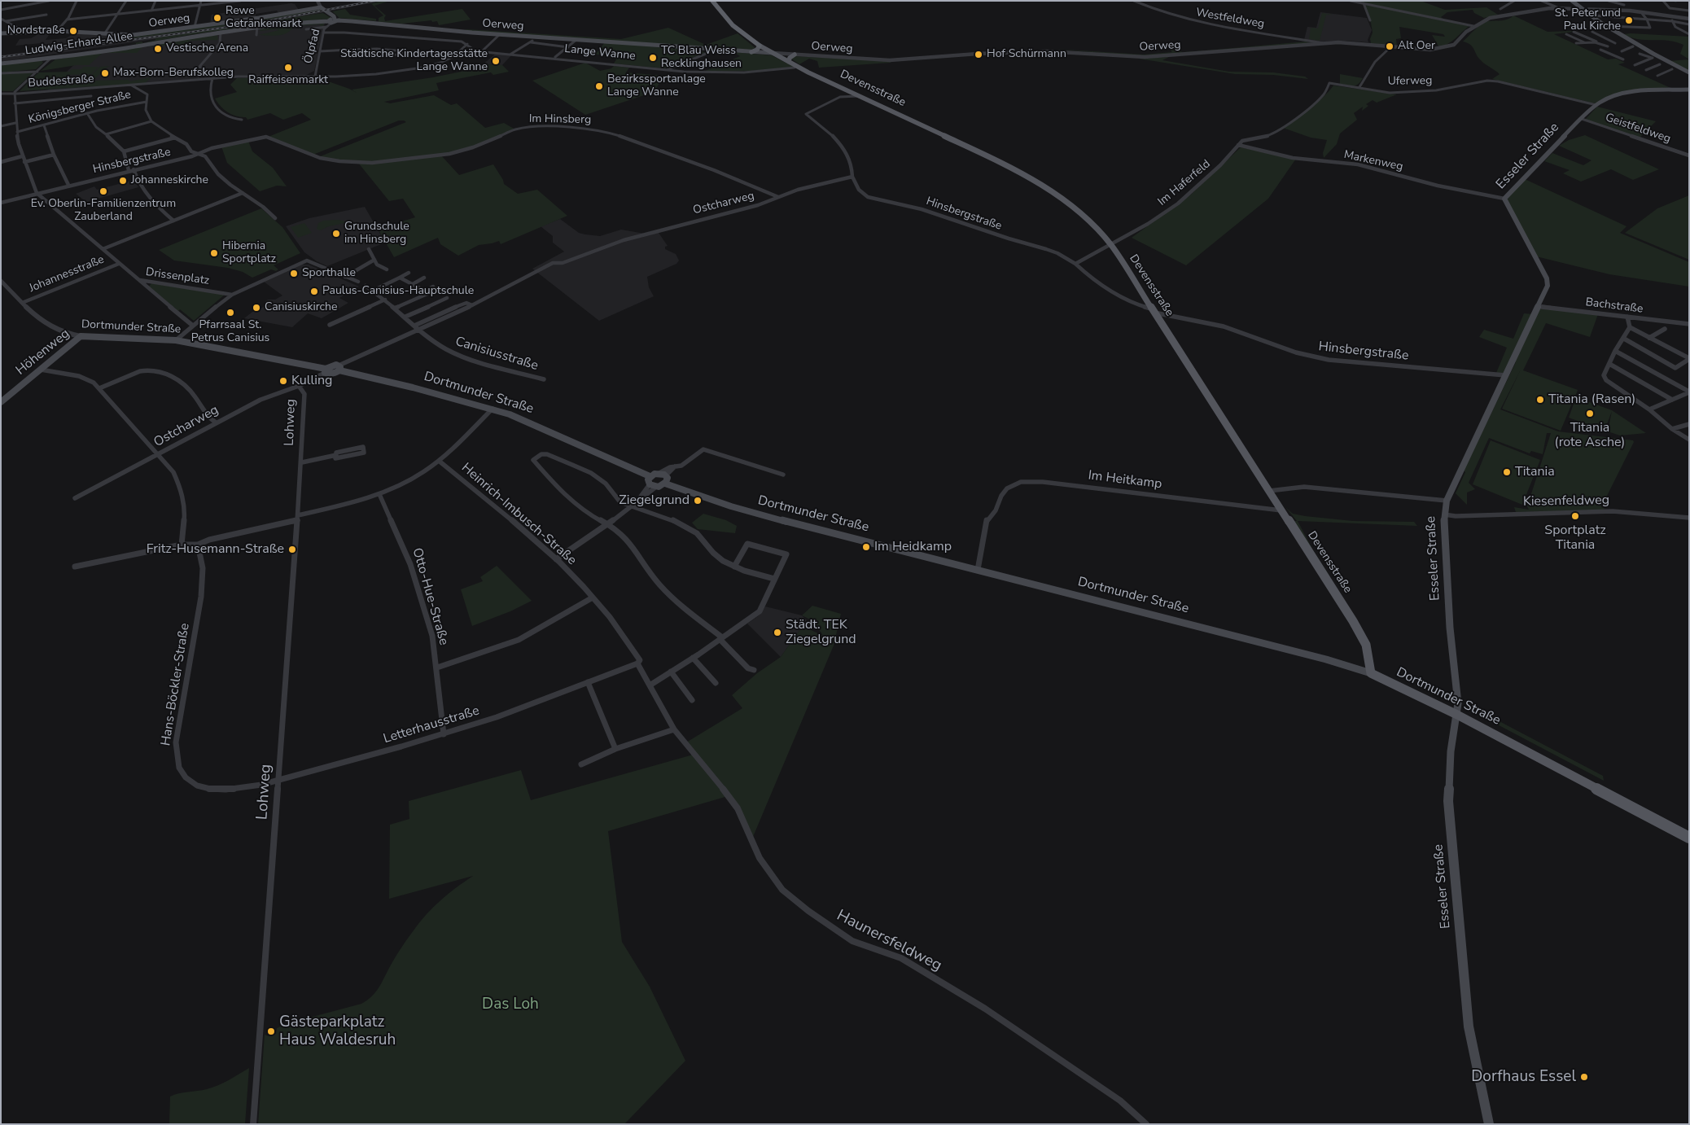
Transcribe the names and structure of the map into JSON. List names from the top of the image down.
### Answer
{
  "streets": {
    "main road": [
      "Oerweg",
      "Ludwig-Erhard-Allee",
      "Devensstraße",
      "Esseler Straße",
      "Dortmunder Straße",
      "Höhenweg"
    ],
    "street": [
      "Westfeldweg",
      "Ölpfad",
      "Lange Wanne",
      "Buddestraße",
      "Uferweg",
      "Königsberger Straße",
      "Im Hinsberg",
      "Geistfeldweg",
      "Hinsbergstraße",
      "Markenweg",
      "Im Haferfeld",
      "Ostcharweg",
      "Johannesstraße",
      "Drissenplatz",
      "Bachstraße",
      "Canisiusstraße",
      "Lohweg",
      "Im Heitkamp",
      "Kiesenfeldweg",
      "Heinrich-Imbusch-Straße",
      "Otto-Hue-Straße",
      "Hans-Böckler-Straße",
      "Letterhausstraße",
      "Haunersfeldweg"
    ]
  },
  "crossings": [
    ["Westfeldweg", "Oerweg"],
    ["Oerweg", "Ludwig-Erhard-Allee"],
    ["Oerweg", "Devensstraße"],
    ["Ludwig-Erhard-Allee", "Ölpfad"],
    ["Ölpfad", "Buddestraße"],
    ["Lange Wanne", "Buddestraße"],
    ["Uferweg", "Esseler Straße"],
    ["Uferweg", "Im Haferfeld"],
    ["Devensstraße", "Hinsbergstraße"],
    ["Devensstraße", "Im Haferfeld"],
    ["Devensstraße", "Dortmunder Straße"],
    ["Devensstraße", "Im Heitkamp"],
    ["Im Hinsberg", "Hinsbergstraße"],
    ["Im Hinsberg", "Ostcharweg"],
    ["Geistfeldweg", "Esseler Straße"],
    ["Esseler Straße", "Hinsbergstraße"],
    ["Esseler Straße", "Markenweg"],
    ["Esseler Straße", "Bachstraße"],
    ["Esseler Straße", "Dortmunder Straße"],
    ["Esseler Straße", "Kiesenfeldweg"],
    ["Hinsbergstraße", "Ostcharweg"],
    ["Markenweg", "Im Haferfeld"],
    ["Ostcharweg", "Dortmunder Straße"],
    ["Ostcharweg", "Canisiusstraße"],
    ["Ostcharweg", "Lohweg"],
    ["Johannesstraße", "Dortmunder Straße"],
    ["Drissenplatz", "Dortmunder Straße"],
    ["Dortmunder Straße", "Höhenweg"],
    ["Dortmunder Straße", "Im Heitkamp"],
    ["Lohweg", "Hans-Böckler-Straße"],
    ["Lohweg", "Letterhausstraße"],
    ["Heinrich-Imbusch-Straße", "Letterhausstraße"],
    ["Heinrich-Imbusch-Straße", "Haunersfeldweg"],
    ["Otto-Hue-Straße", "Letterhausstraße"],
    ["Hans-Böckler-Straße", "Letterhausstraße"],
    ["Letterhausstraße", "Haunersfeldweg"]
  ],
  "parks": ["Das Loh"],
  "places": [
    "Rewe Getränkemarkt",
    "St. Peter und Paul Kirche",
    "Nordstraße",
    "Alt Oer",
    "Vestische Arena",
    "Hof Schürmann",
    "TC Blau Weiss Recklinghausen",
    "Städtische Kindertagesstätte Lange Wanne",
    "Raiffeisenmarkt",
    "Max-Born-Berufskolleg",
    "Bezirkssportanlage Lange Wanne",
    "Johanneskirche",
    "Ev. Oberlin-Familienzentrum Zauberland",
    "Grundschule im Hinsberg",
    "Hibernia Sportplatz",
    "Sporthalle",
    "Paulus-Canisius-Hauptschule",
    "Canisiuskirche",
    "Pfarrsaal St. Petrus Canisius",
    "Kulling",
    "Titania (Rasen)",
    "Titania (rote Asche)",
    "Titania",
    "Ziegelgrund",
    "Sportplatz Titania",
    "Im Heidkamp",
    "Fritz-Husemann-Straße",
    "Städt. TEK Ziegelgrund",
    "Gästeparkplatz Haus Waldesruh",
    "Dorfhaus Essel"
  ]
}
